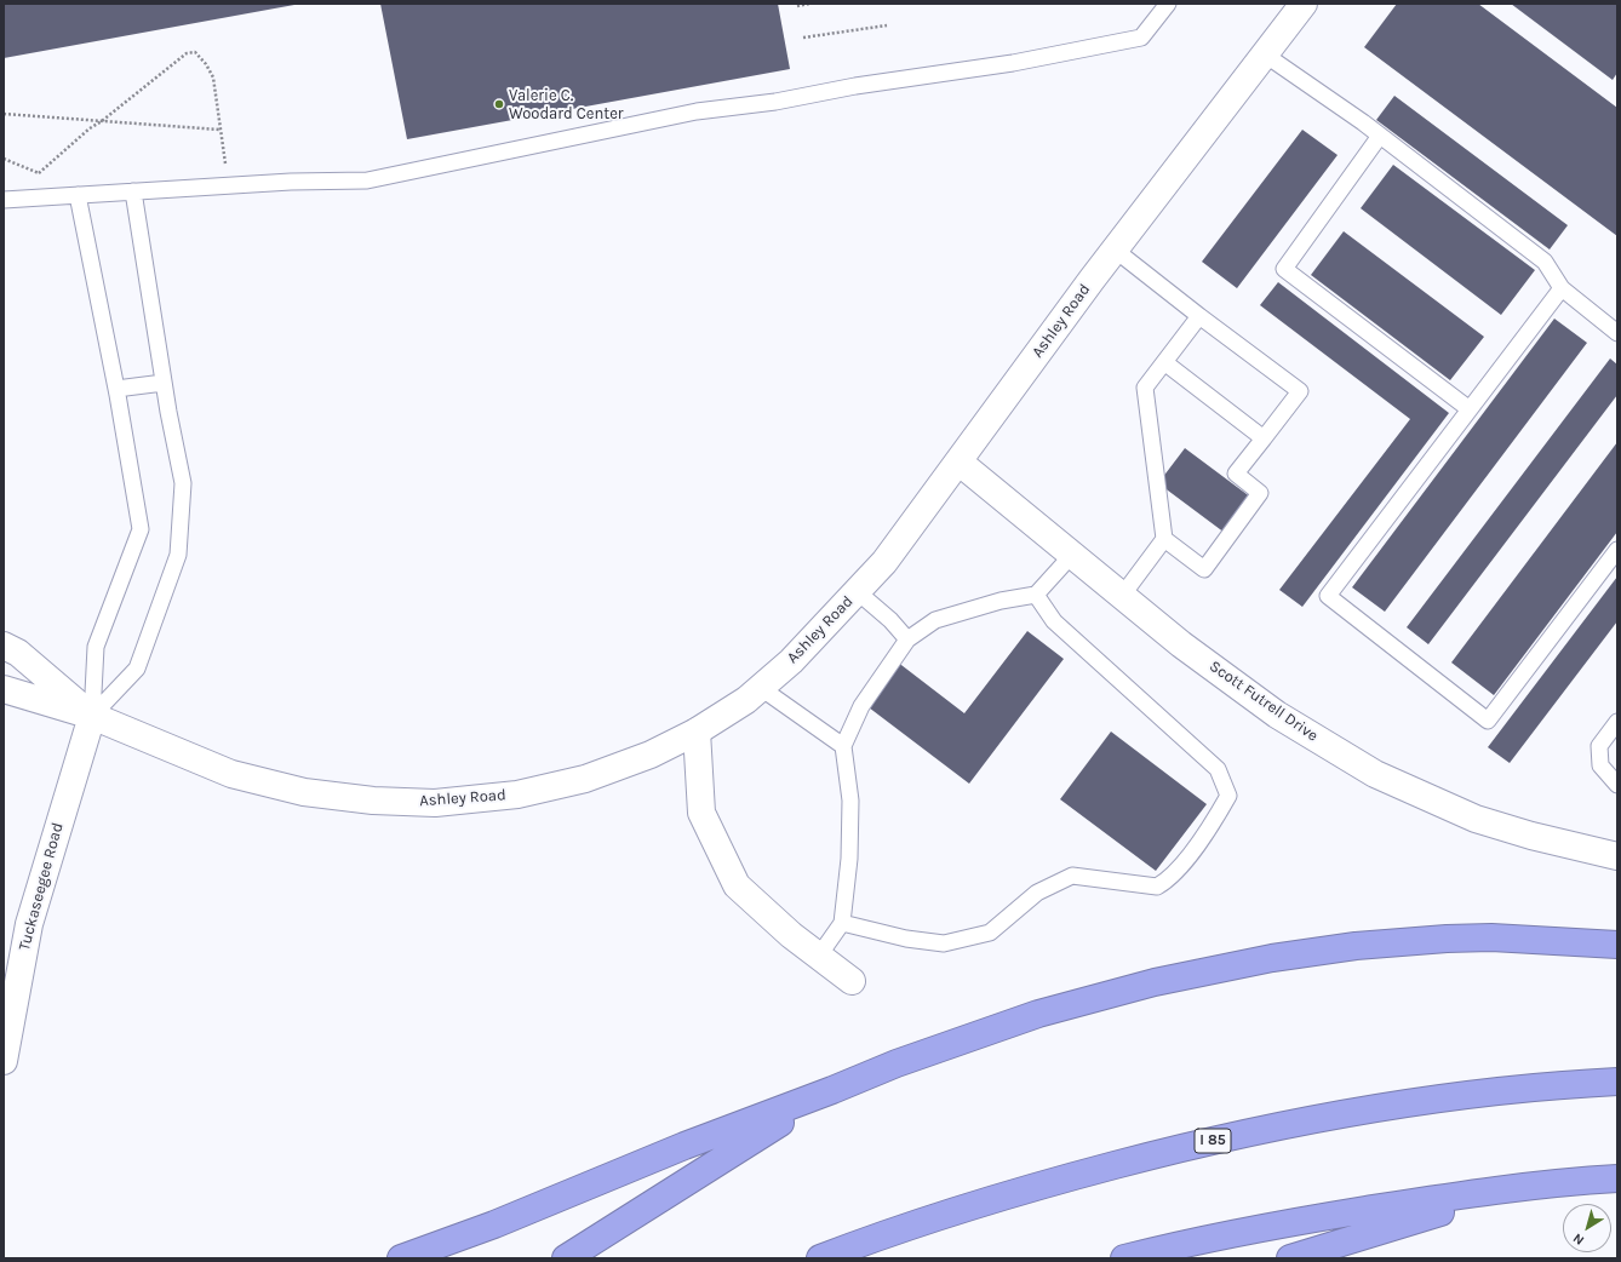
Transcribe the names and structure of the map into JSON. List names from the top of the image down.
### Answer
{
  "streets": {
    "highway": ["I 85"],
    "street": ["Ashley Road", "Scott Futrell Drive", "Tuckaseegee Road"]
  },
  "crossings": [
    ["Ashley Road", "Scott Futrell Drive"],
    ["Ashley Road", "Tuckaseegee Road"]
  ],
  "places": ["Valerie C. Woodard Center"],
  "north": "bottom left"
}
